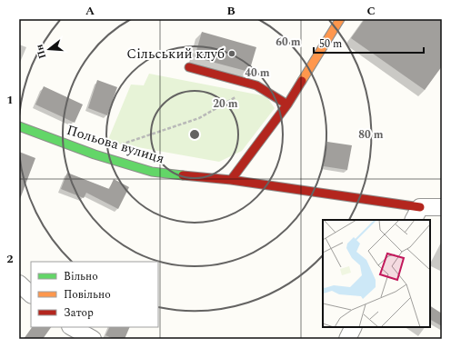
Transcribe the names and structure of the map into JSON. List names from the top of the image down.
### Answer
{
  "streets": {
    "street": ["Польова вулиця"]
  },
  "places": ["Сільський клуб"],
  "legend": ["Вільно", "Повільно", "Затор"],
  "scale_bar": "50 m",
  "north": "left",
  "grid": {
    "columns": ["A", "B", "C"],
    "rows": ["1", "2"]
  },
  "rings": [
    "60 m",
    "40 m",
    "20 m",
    "80 m"
  ]
}
